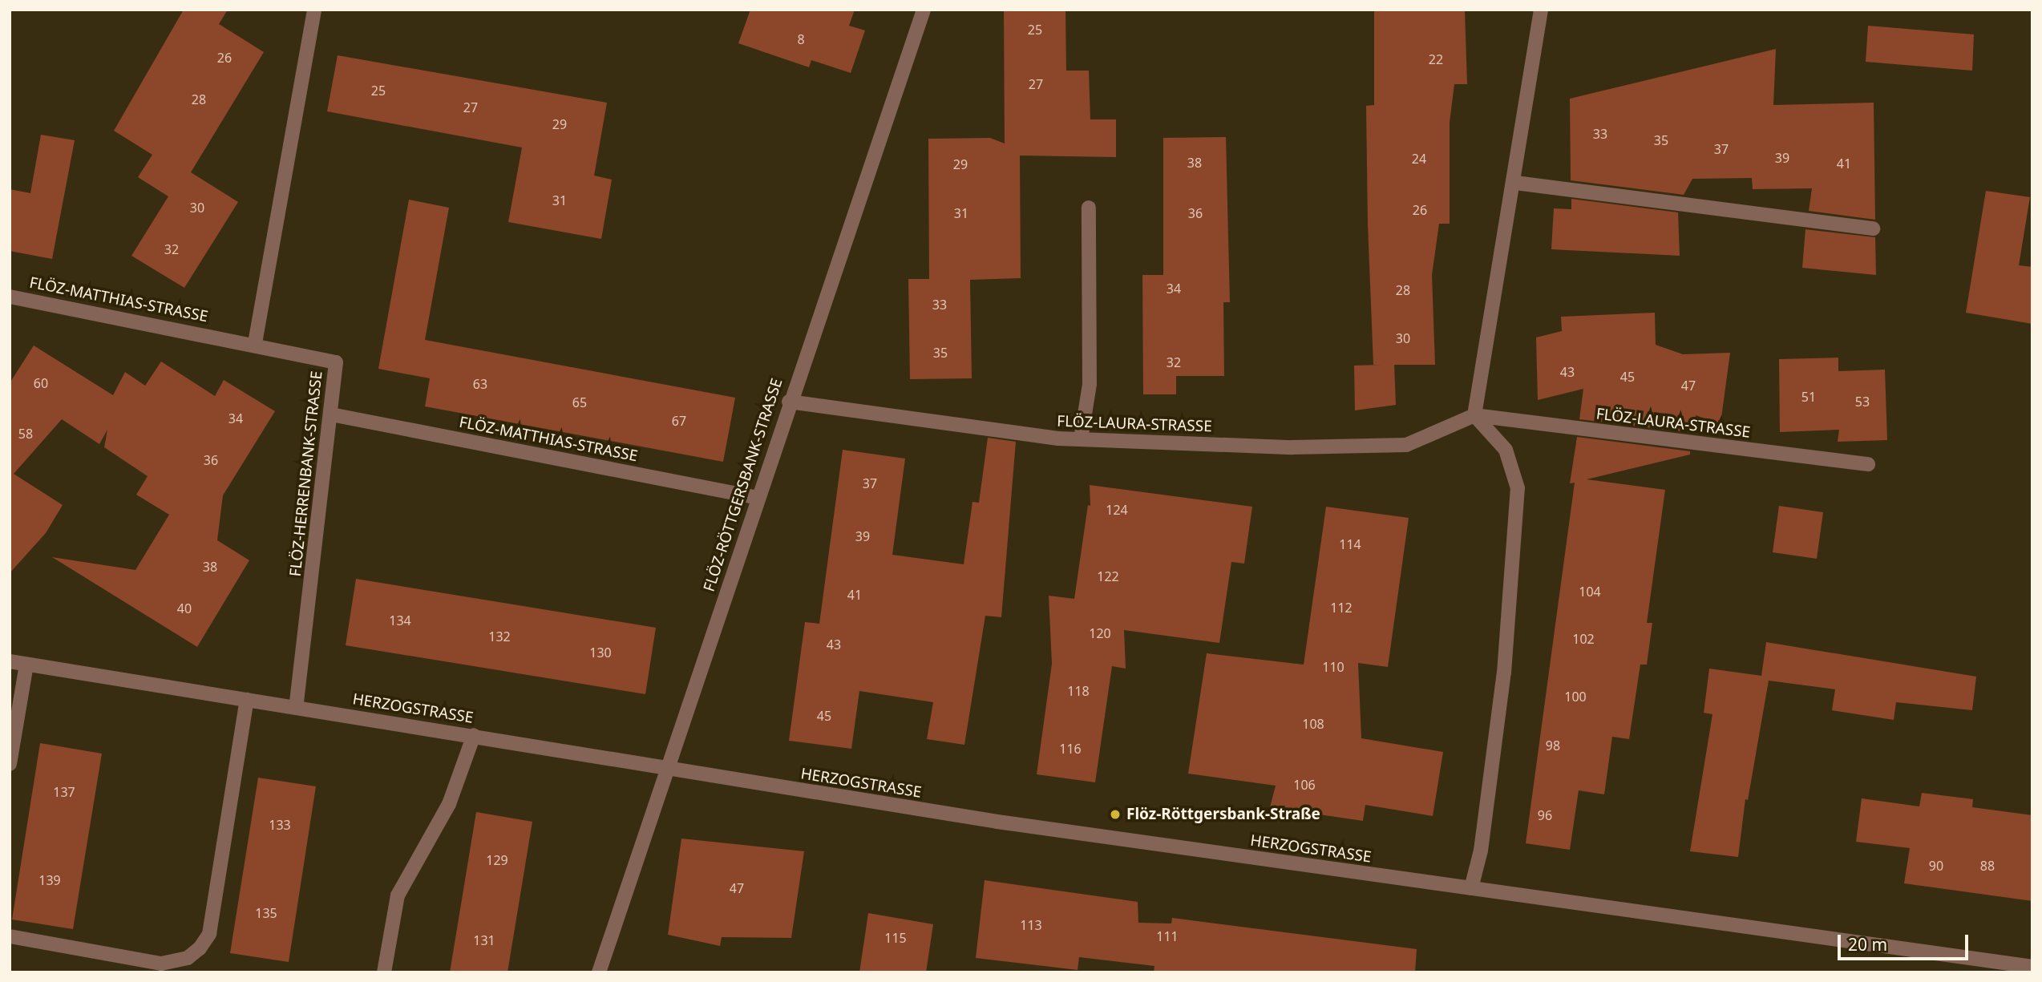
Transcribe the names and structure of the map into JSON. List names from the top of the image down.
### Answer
{
  "streets": {
    "street": [
      "FLÖZ-MATTHIAS-STRASSE",
      "FLÖZ-LAURA-STRASSE",
      "FLÖZ-HERRENBANK-STRASSE",
      "FLÖZ-RÖTTGERSBANK-STRASSE",
      "HERZOGSTRASSE"
    ]
  },
  "crossings": [
    ["FLÖZ-MATTHIAS-STRASSE", "FLÖZ-HERRENBANK-STRASSE"],
    ["FLÖZ-MATTHIAS-STRASSE", "FLÖZ-RÖTTGERSBANK-STRASSE"],
    ["FLÖZ-LAURA-STRASSE", "FLÖZ-RÖTTGERSBANK-STRASSE"],
    ["FLÖZ-HERRENBANK-STRASSE", "HERZOGSTRASSE"],
    ["FLÖZ-RÖTTGERSBANK-STRASSE", "HERZOGSTRASSE"]
  ],
  "places": ["Flöz-Röttgersbank-Straße"],
  "house_numbers": [
    "25",
    "8",
    "26",
    "22",
    "27",
    "25",
    "28",
    "27",
    "29",
    "33",
    "35",
    "37",
    "39",
    "24",
    "38",
    "41",
    "29",
    "31",
    "30",
    "26",
    "31",
    "36",
    "32",
    "34",
    "28",
    "33",
    "30",
    "35",
    "32",
    "43",
    "45",
    "60",
    "63",
    "47",
    "51",
    "53",
    "65",
    "34",
    "67",
    "58",
    "36",
    "37",
    "124",
    "39",
    "114",
    "38",
    "122",
    "104",
    "41",
    "112",
    "40",
    "134",
    "120",
    "132",
    "102",
    "43",
    "130",
    "110",
    "118",
    "100",
    "45",
    "108",
    "98",
    "116",
    "106",
    "137",
    "96",
    "133",
    "129",
    "90",
    "88",
    "139",
    "47",
    "135",
    "113",
    "111",
    "115",
    "131"
  ],
  "scale_bar": "20 m"
}
